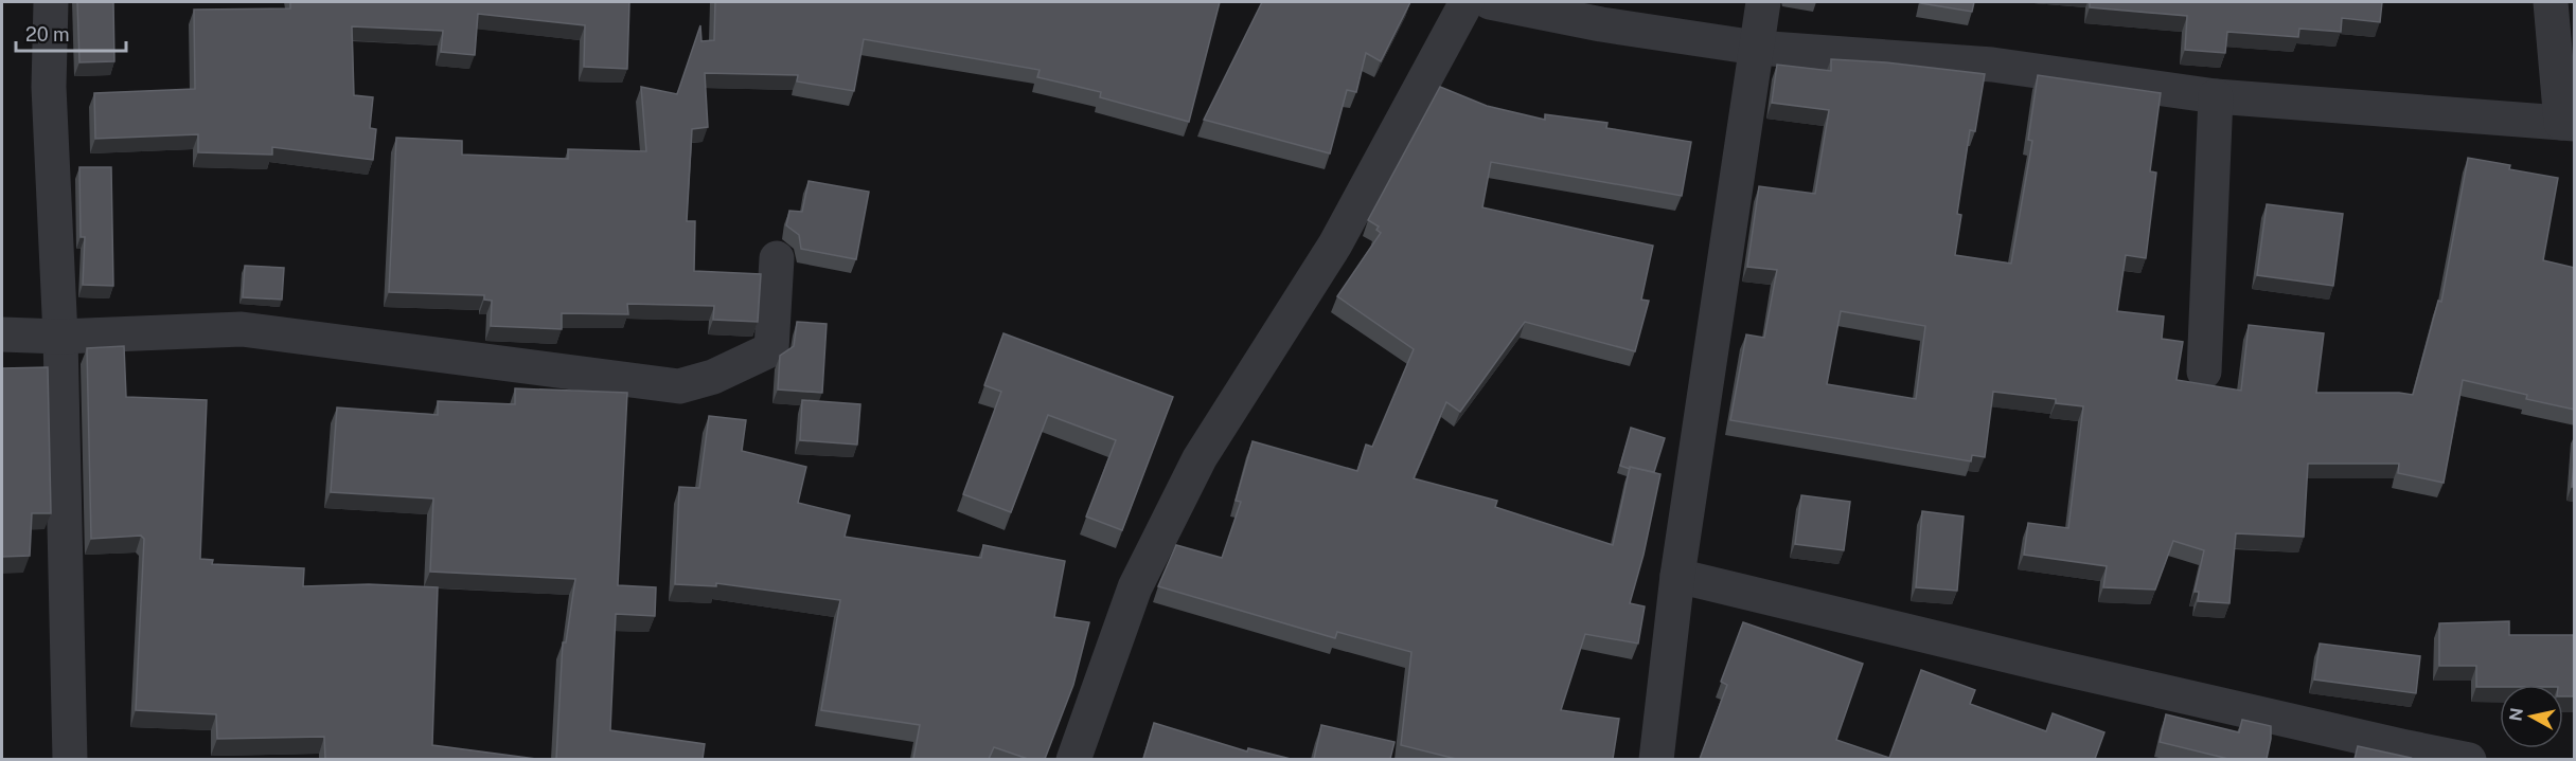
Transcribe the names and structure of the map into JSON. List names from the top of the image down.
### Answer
{
  "scale_bar": "20 m",
  "north": "left"
}
